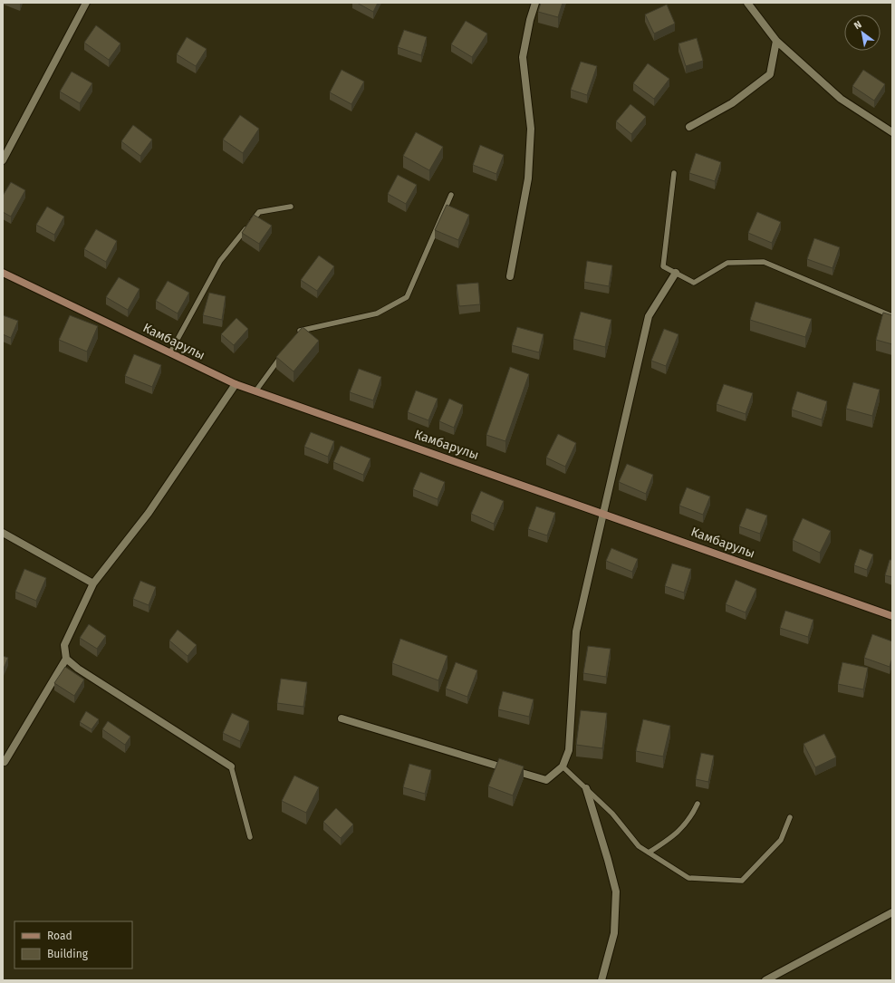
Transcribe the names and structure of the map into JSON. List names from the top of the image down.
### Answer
{
  "streets": {
    "street": ["Камбарулы"]
  },
  "legend": ["Road", "Building"],
  "north": "top left"
}
